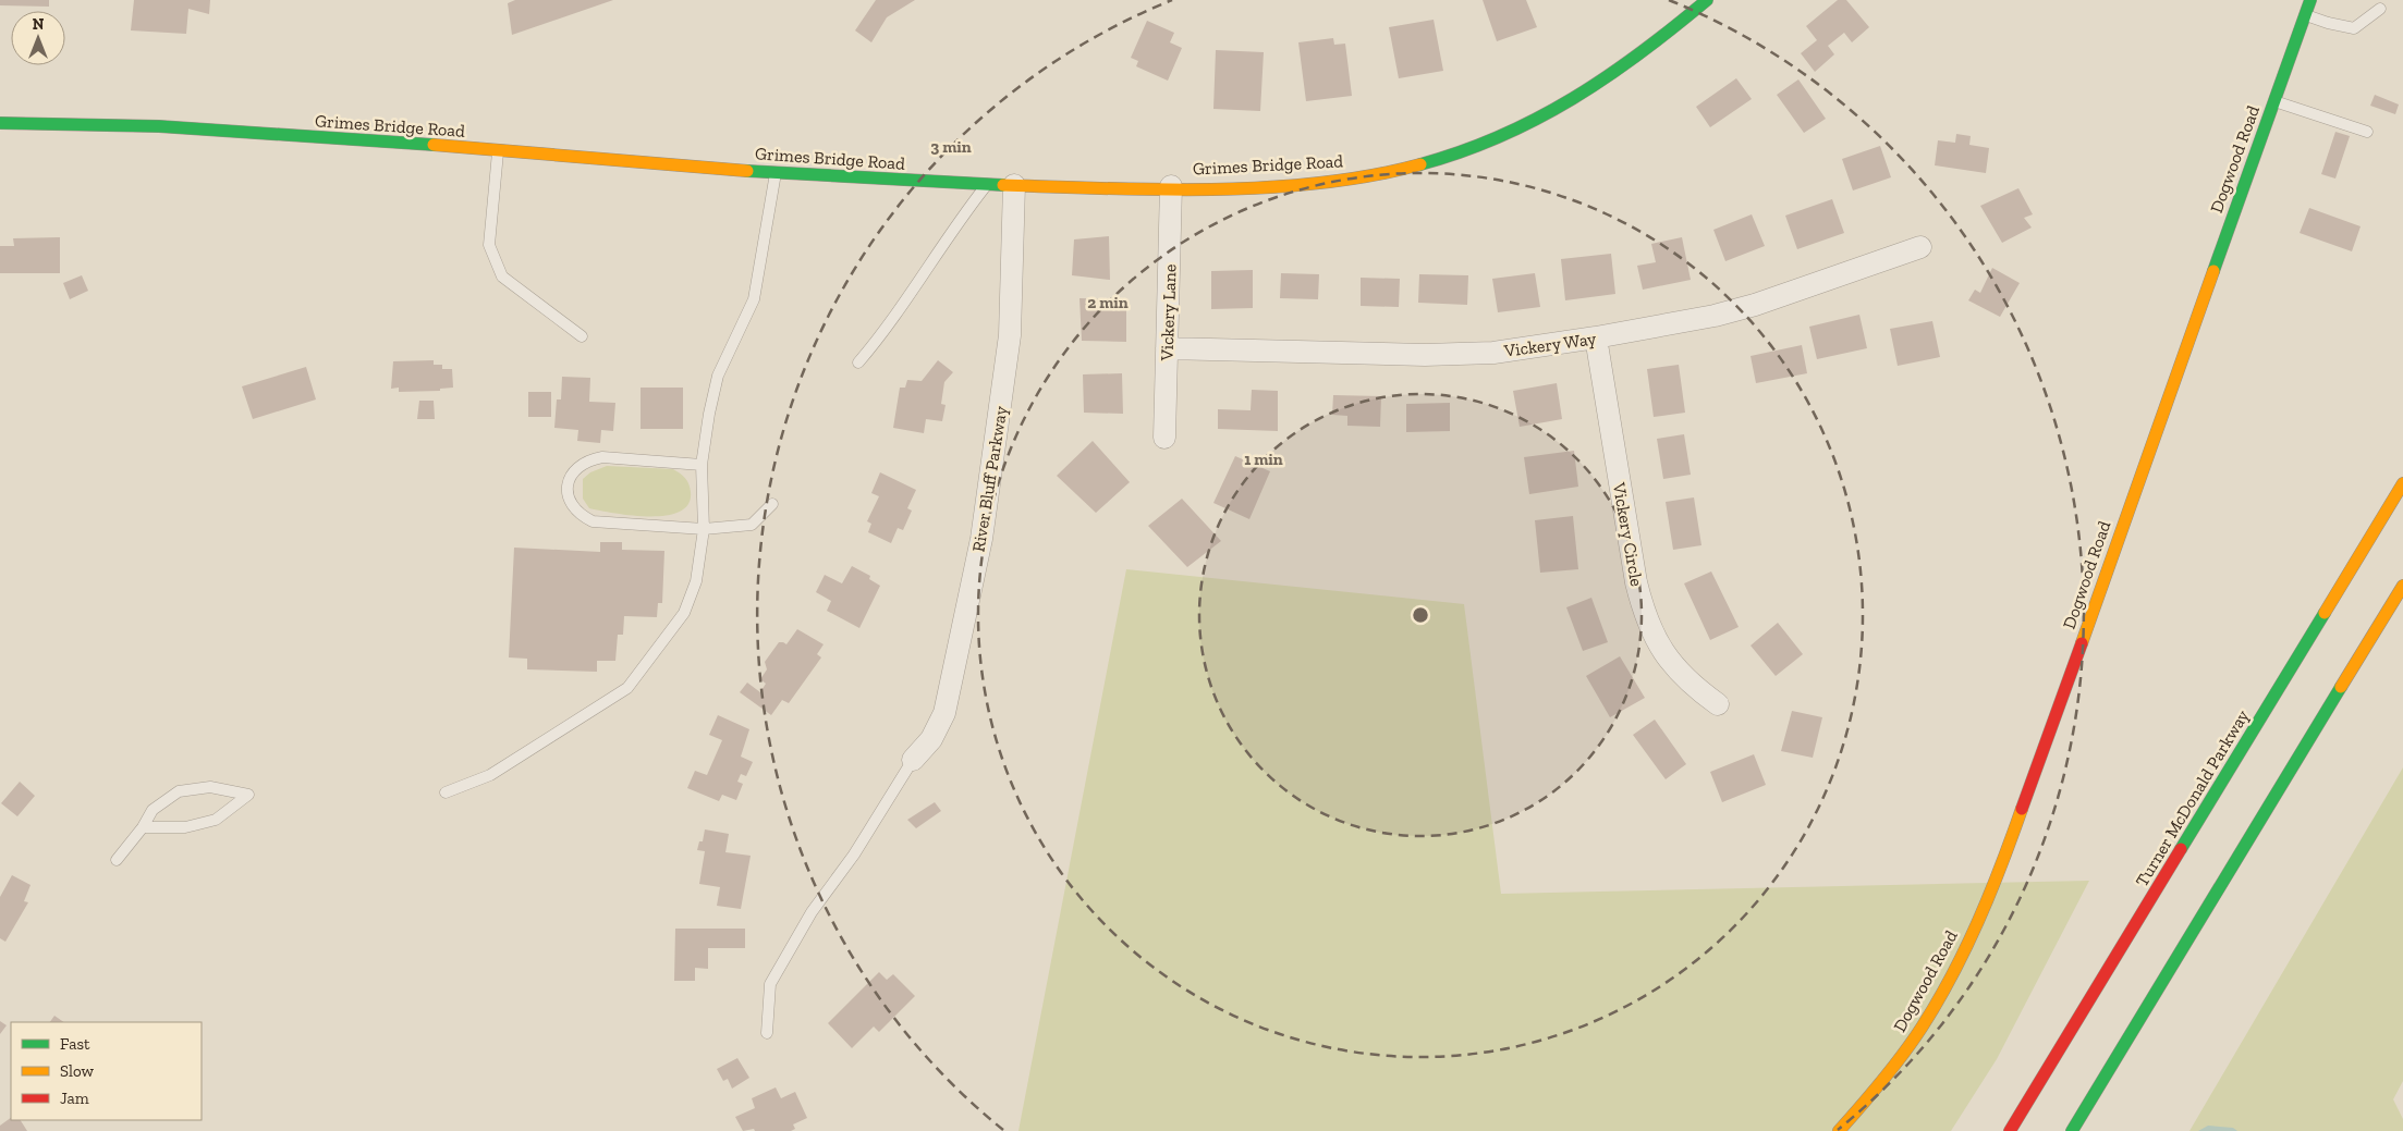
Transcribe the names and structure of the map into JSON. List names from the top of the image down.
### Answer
{
  "streets": {
    "main road": ["Grimes Bridge Road", "Dogwood Road", "Turner McDonald Parkway"],
    "street": [
      "Vickery Lane",
      "Vickery Way",
      "River Bluff Parkway",
      "Vickery Circle"
    ]
  },
  "crossings": [
    ["Grimes Bridge Road", "Vickery Lane"],
    ["Grimes Bridge Road", "River Bluff Parkway"],
    ["Vickery Lane", "Vickery Way"],
    ["Vickery Way", "Vickery Circle"]
  ],
  "legend": ["Fast", "Slow", "Jam"],
  "north": "top",
  "rings": ["3 min", "2 min", "1 min"]
}
